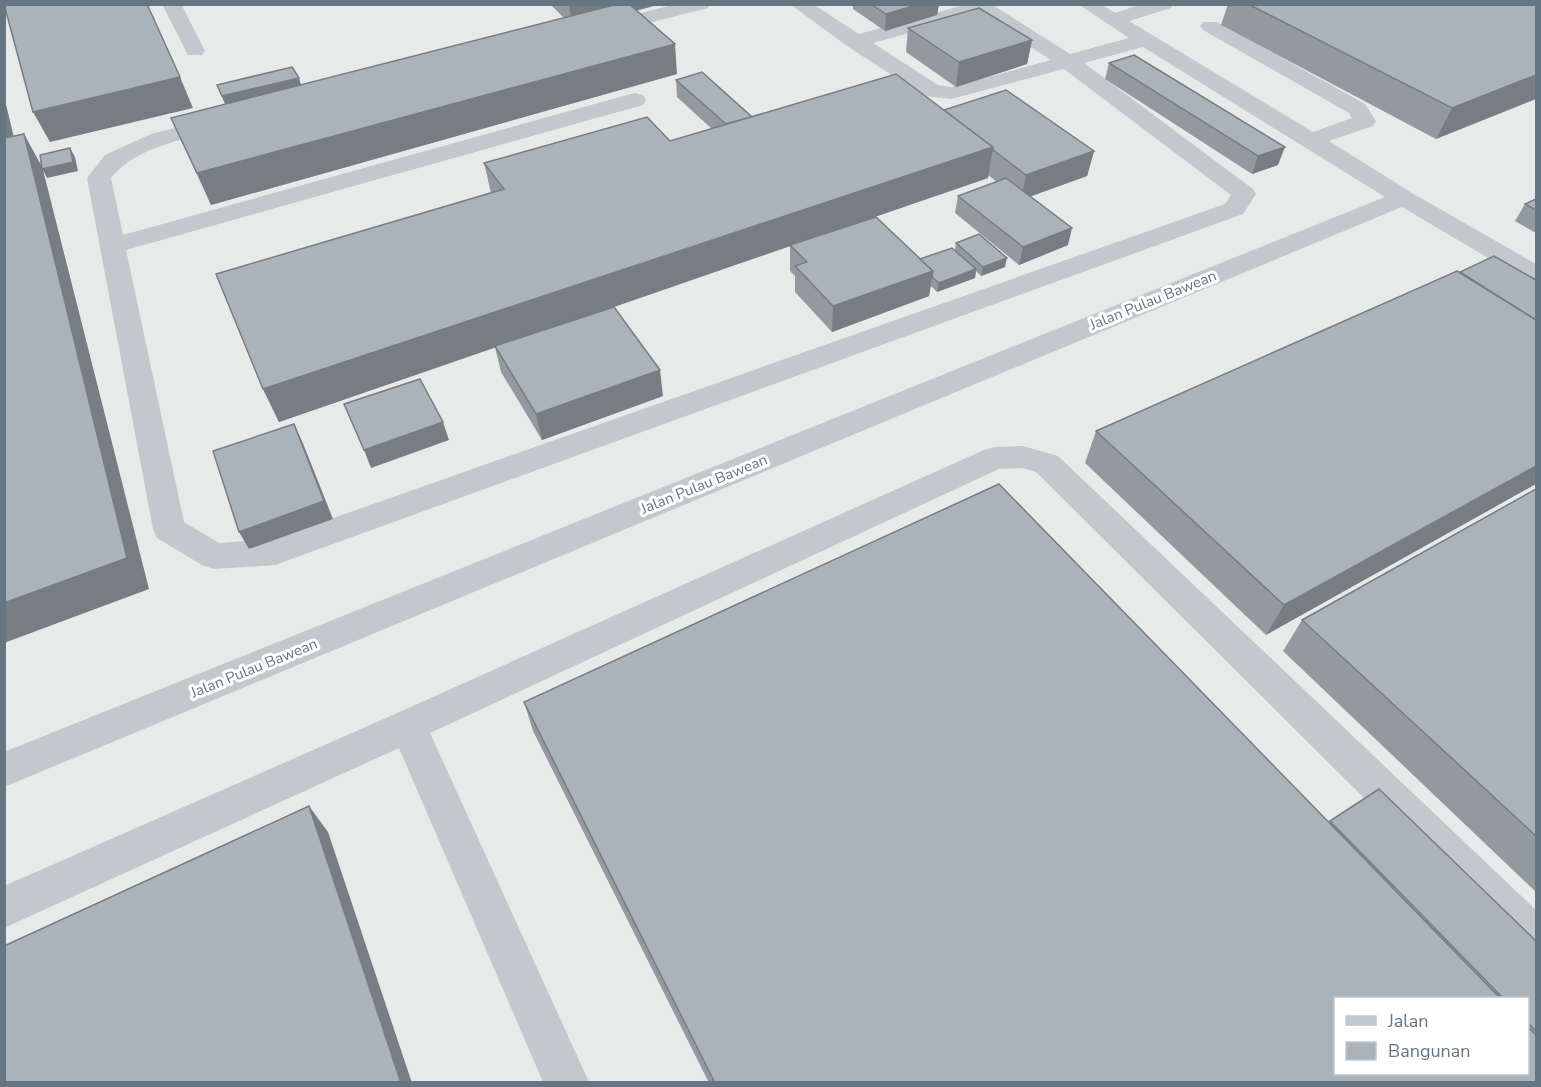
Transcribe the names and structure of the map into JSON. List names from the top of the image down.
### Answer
{
  "streets": {
    "street": ["Jalan Pulau Bawean"]
  },
  "legend": ["Jalan", "Bangunan"]
}
